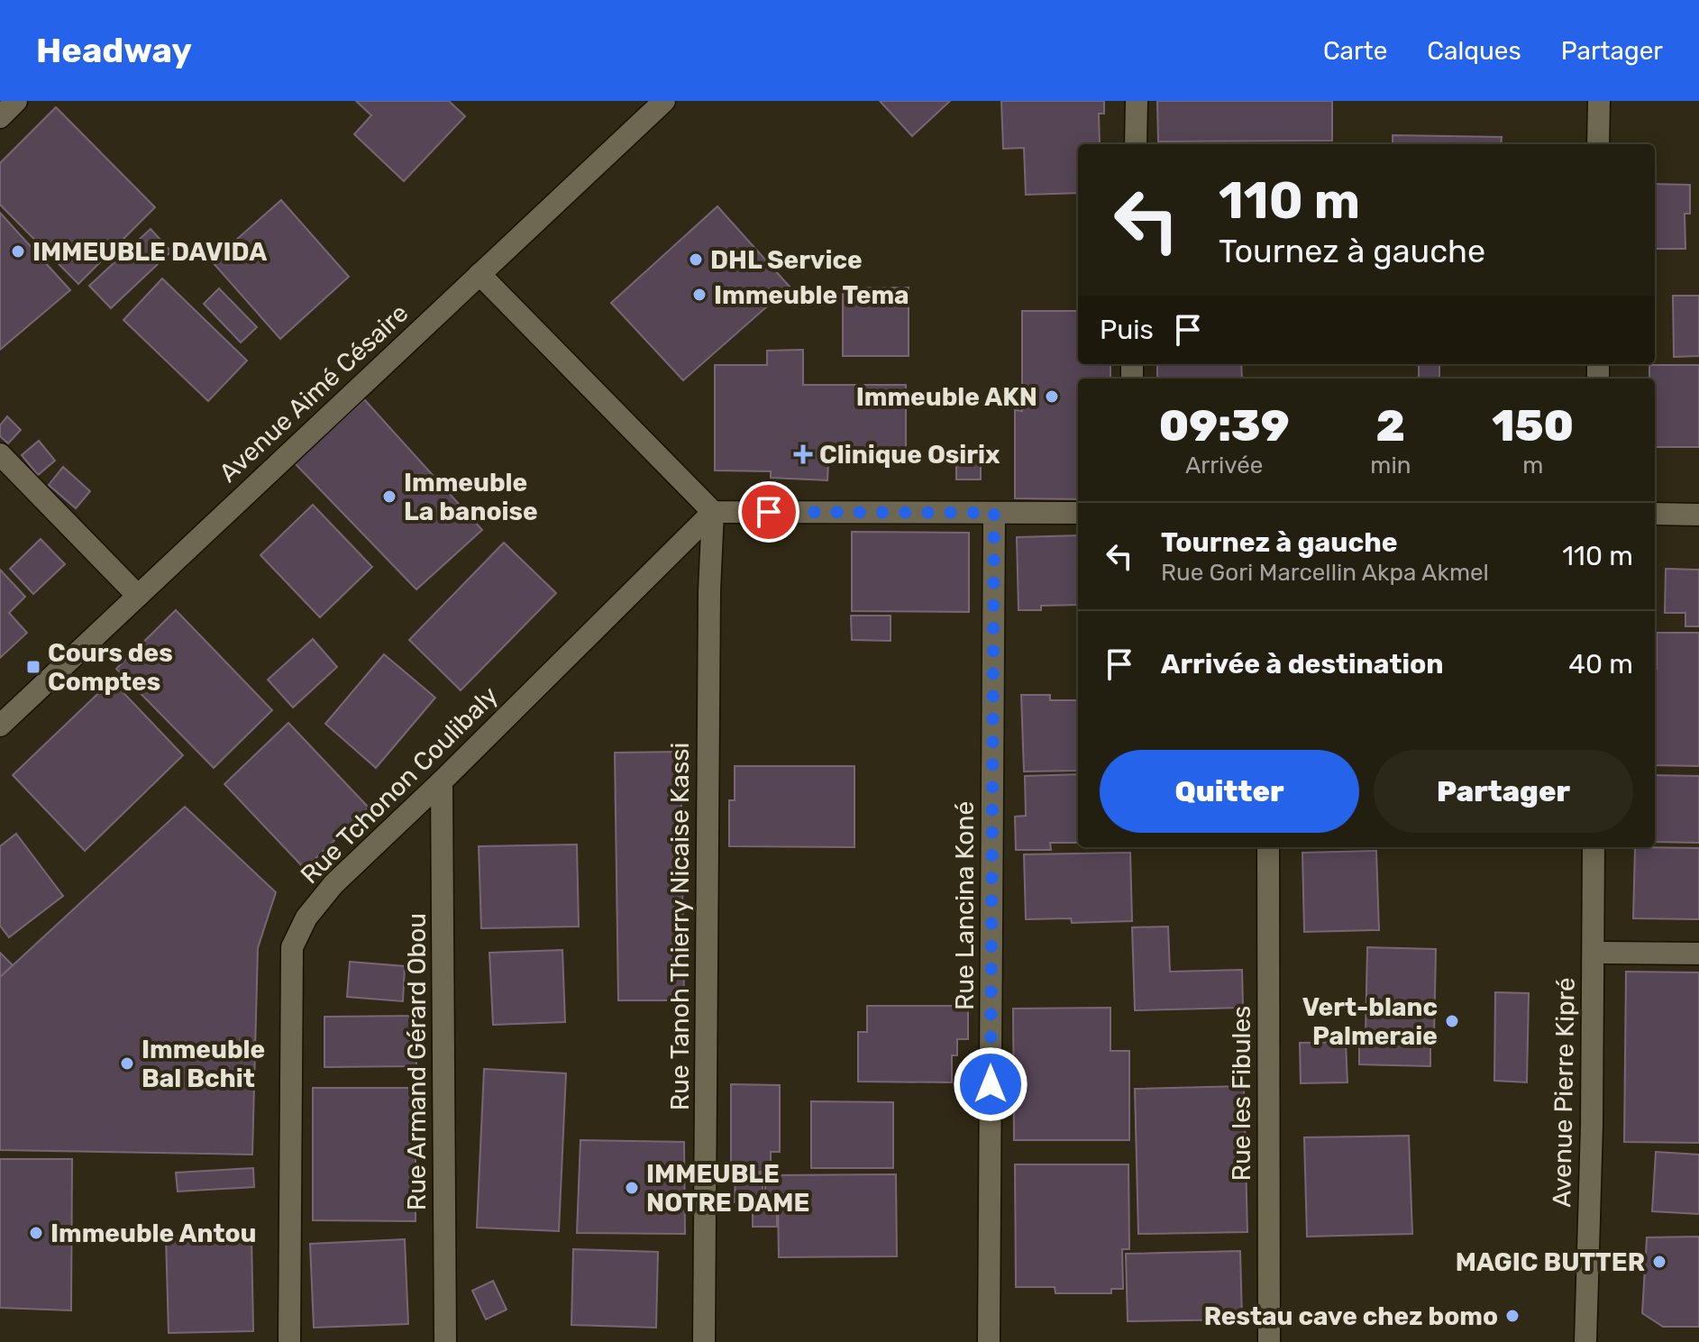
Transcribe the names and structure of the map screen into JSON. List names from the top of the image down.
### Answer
{
  "streets": {
    "street": [
      "Avenue Aimé Césaire",
      "Rue Tchonon Coulibaly",
      "Rue Lancina Koné",
      "Rue Tanoh Thierry Nicaise Kassi",
      "Rue Armand Gérard Obou",
      "Avenue Pierre Kipré",
      "Rue les Fibules"
    ]
  },
  "crossings": [
    ["Rue Tchonon Coulibaly", "Rue Tanoh Thierry Nicaise Kassi"],
    ["Rue Tchonon Coulibaly", "Rue Armand Gérard Obou"]
  ],
  "places": {
    "other": [
      "IMMEUBLE DAVIDA",
      "DHL Service",
      "Immeuble Tema",
      "Immeuble AKN",
      "Immeuble La banoise",
      "Vert-blanc Palmeraie",
      "Immeuble Bal Bchit",
      "IMMEUBLE NOTRE DAME",
      "Immeuble Antou",
      "MAGIC BUTTER",
      "Restau cave chez bomo"
    ],
    "health": ["Clinique Osirix"],
    "transit": ["Cours des Comptes"]
  },
  "page": {
    "header": "Headway",
    "nav": ["Carte", "Calques", "Partager"],
    "turn": ["110 m", "Tournez à gauche"],
    "then": "Puis",
    "eta": [
      "09:39",
      "Arrivée",
      "2",
      "min",
      "150",
      "m"
    ],
    "list": [
      {
        "name": "Tournez à gauche",
        "note": "Rue Gori Marcellin Akpa Akmel",
        "value": "110 m"
      },
      {
        "name": "Arrivée à destination",
        "value": "40 m"
      }
    ],
    "buttons": ["Quitter", "Partager"]
  }
}
